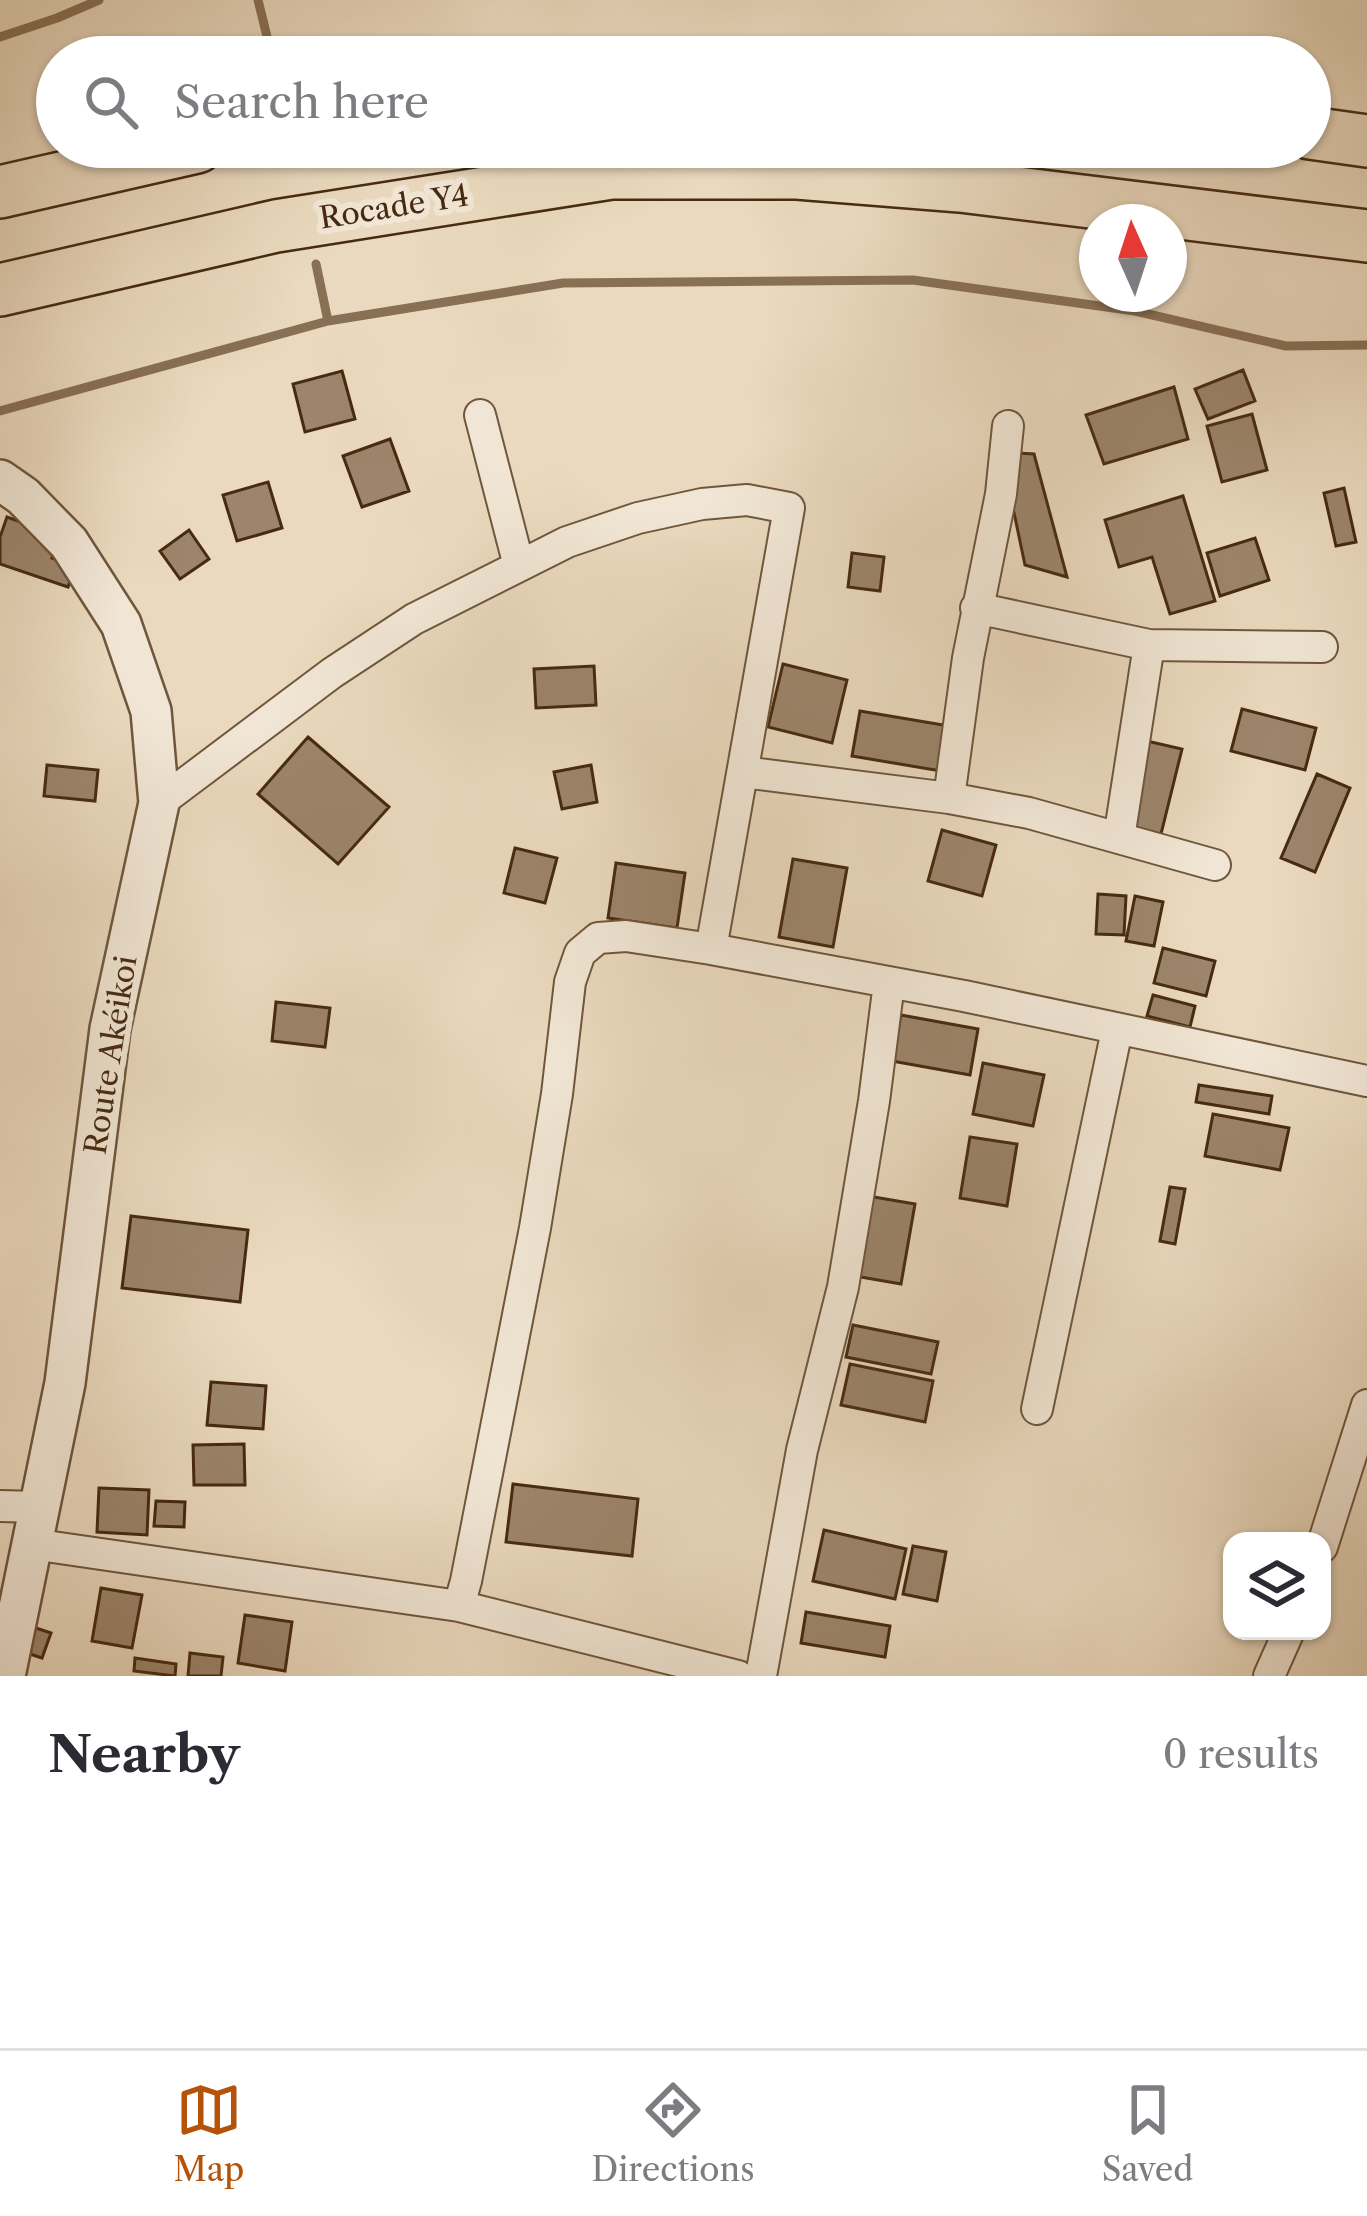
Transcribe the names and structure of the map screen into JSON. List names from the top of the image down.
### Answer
{
  "streets": {
    "highway": ["Rocade Y4"],
    "street": ["Route Akéikoi"]
  },
  "north": "top",
  "page": {
    "search": "Search here",
    "heading": ["Nearby", "0 results"],
    "nav": ["Map", "Directions", "Saved"]
  }
}
